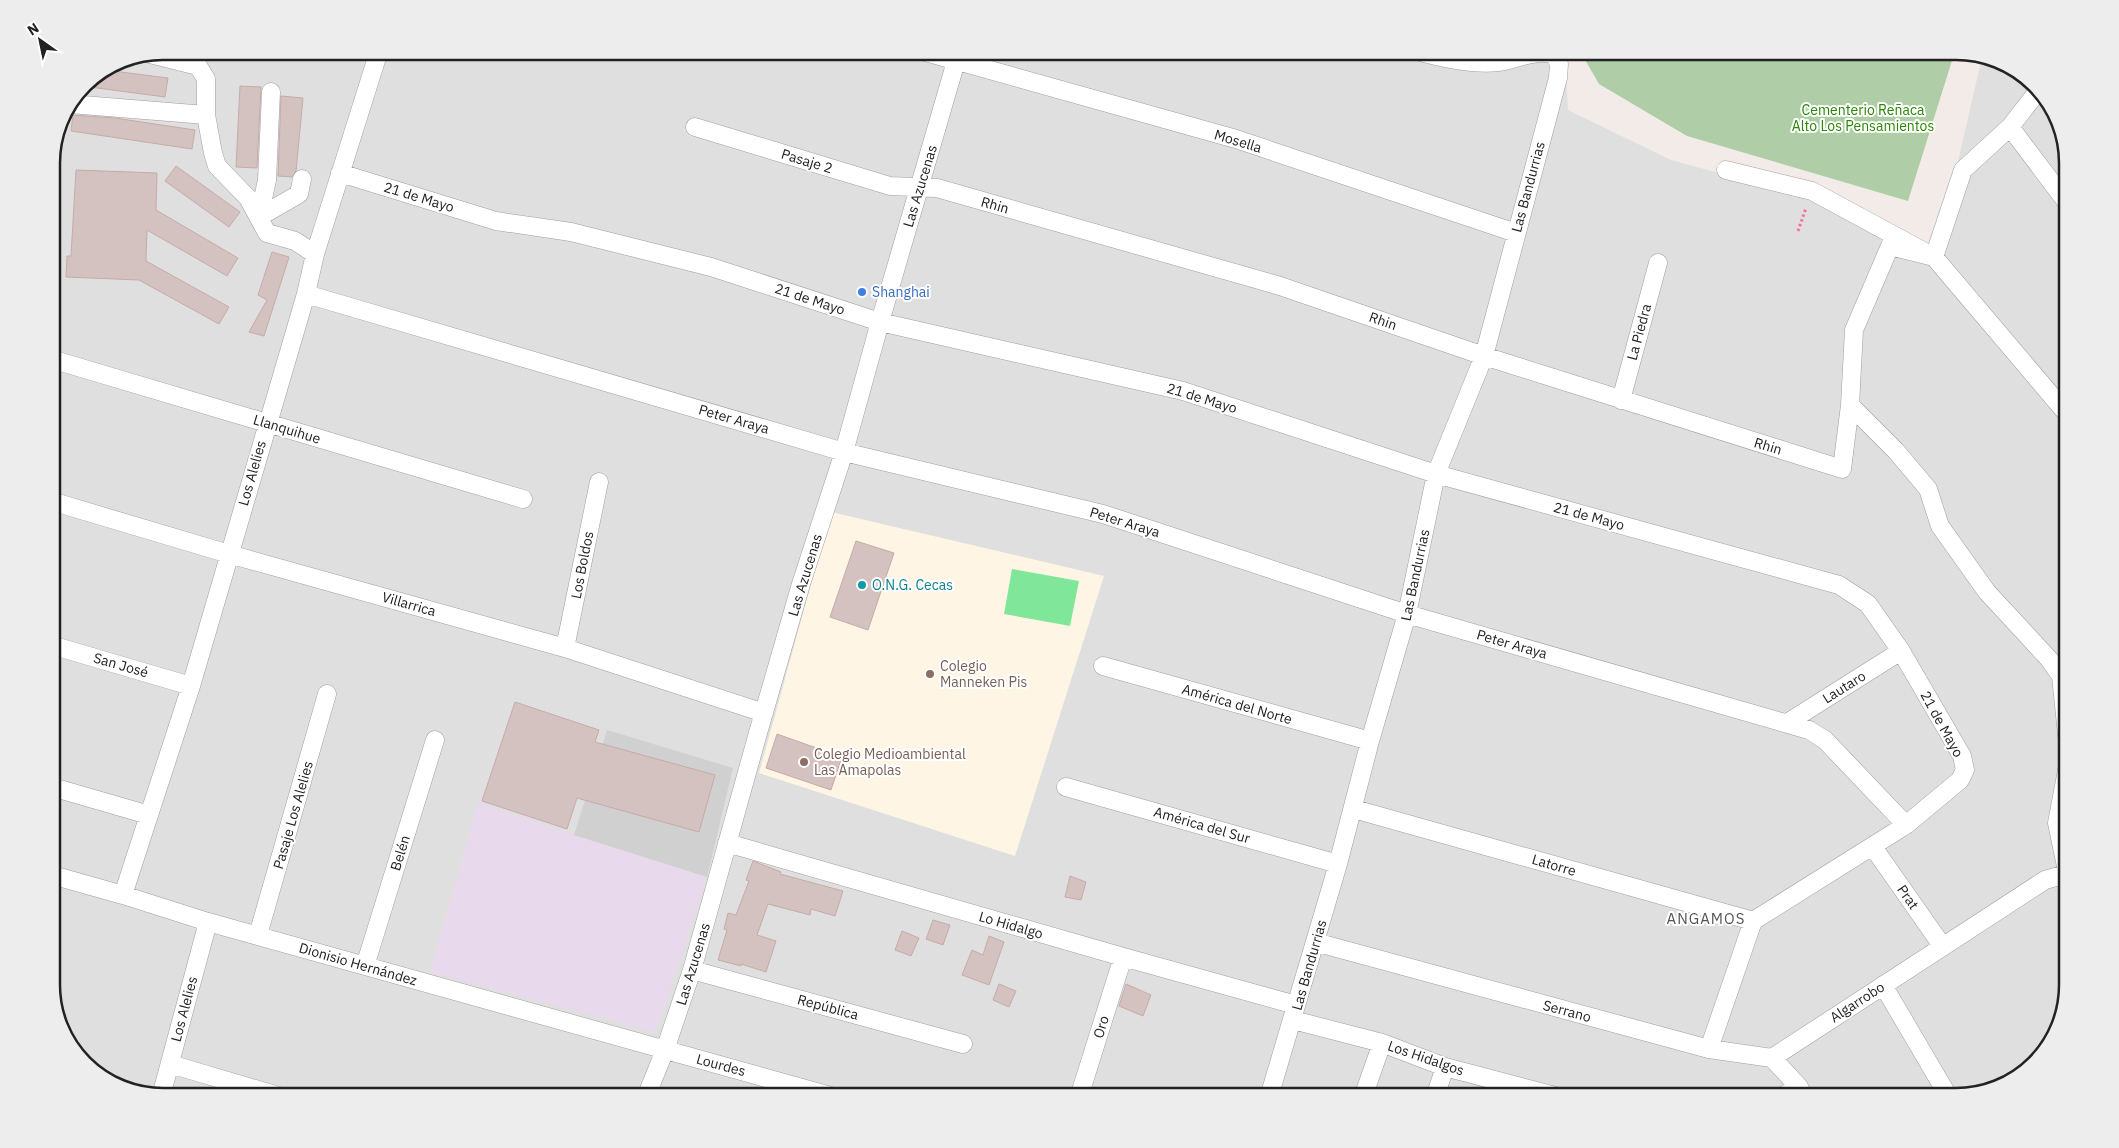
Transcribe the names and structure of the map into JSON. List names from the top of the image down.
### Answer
{
  "streets": {
    "street": [
      "Mosella",
      "Pasaje 2",
      "Las Azucenas",
      "Las Bandurrias",
      "21 de Mayo",
      "Rhin",
      "La Piedra",
      "Peter Araya",
      "Llanquihue",
      "Los Alelies",
      "Los Boldos",
      "Villarrica",
      "San José",
      "Lautaro",
      "América del Norte",
      "Pasaje Los Alelies",
      "América del Sur",
      "Belén",
      "Latorre",
      "Prat",
      "Lo Hidalgo",
      "Dionisio Hernández",
      "Algarrobo",
      "República",
      "Serrano",
      "Oro",
      "Los Hidalgos",
      "Lourdes"
    ]
  },
  "crossings": [
    ["Mosella", "Las Bandurrias"],
    ["Pasaje 2", "Las Azucenas"],
    ["Pasaje 2", "Rhin"],
    ["Las Azucenas", "21 de Mayo"],
    ["Las Azucenas", "Rhin"],
    ["Las Azucenas", "Peter Araya"],
    ["Las Azucenas", "Villarrica"],
    ["Las Azucenas", "Lo Hidalgo"],
    ["Las Azucenas", "Dionisio Hernández"],
    ["Las Azucenas", "República"],
    ["Las Azucenas", "Lourdes"],
    ["Las Bandurrias", "21 de Mayo"],
    ["Las Bandurrias", "Rhin"],
    ["Las Bandurrias", "Peter Araya"],
    ["Las Bandurrias", "América del Norte"],
    ["Las Bandurrias", "América del Sur"],
    ["Las Bandurrias", "Latorre"],
    ["Las Bandurrias", "Lo Hidalgo"],
    ["Las Bandurrias", "Serrano"],
    ["Las Bandurrias", "Los Hidalgos"],
    ["21 de Mayo", "Peter Araya"],
    ["21 de Mayo", "Los Alelies"],
    ["21 de Mayo", "Lautaro"],
    ["Rhin", "La Piedra"],
    ["Peter Araya", "Los Alelies"],
    ["Peter Araya", "Lautaro"],
    ["Llanquihue", "Los Alelies"],
    ["Los Alelies", "Villarrica"],
    ["Los Alelies", "San José"],
    ["Los Alelies", "Dionisio Hernández"],
    ["Los Boldos", "Villarrica"],
    ["Pasaje Los Alelies", "Dionisio Hernández"],
    ["Belén", "Dionisio Hernández"],
    ["Prat", "Algarrobo"],
    ["Lo Hidalgo", "Oro"],
    ["Lo Hidalgo", "Los Hidalgos"],
    ["Dionisio Hernández", "Lourdes"],
    ["Algarrobo", "Serrano"]
  ],
  "districts": ["ANGAMOS"],
  "parks": ["Cementerio Reñaca Alto Los Pensamientos"],
  "places": [
    "Shanghai",
    "O.N.G. Cecas",
    "Colegio Manneken Pis",
    "Colegio Medioambiental Las Amapolas"
  ],
  "north": "top left"
}
